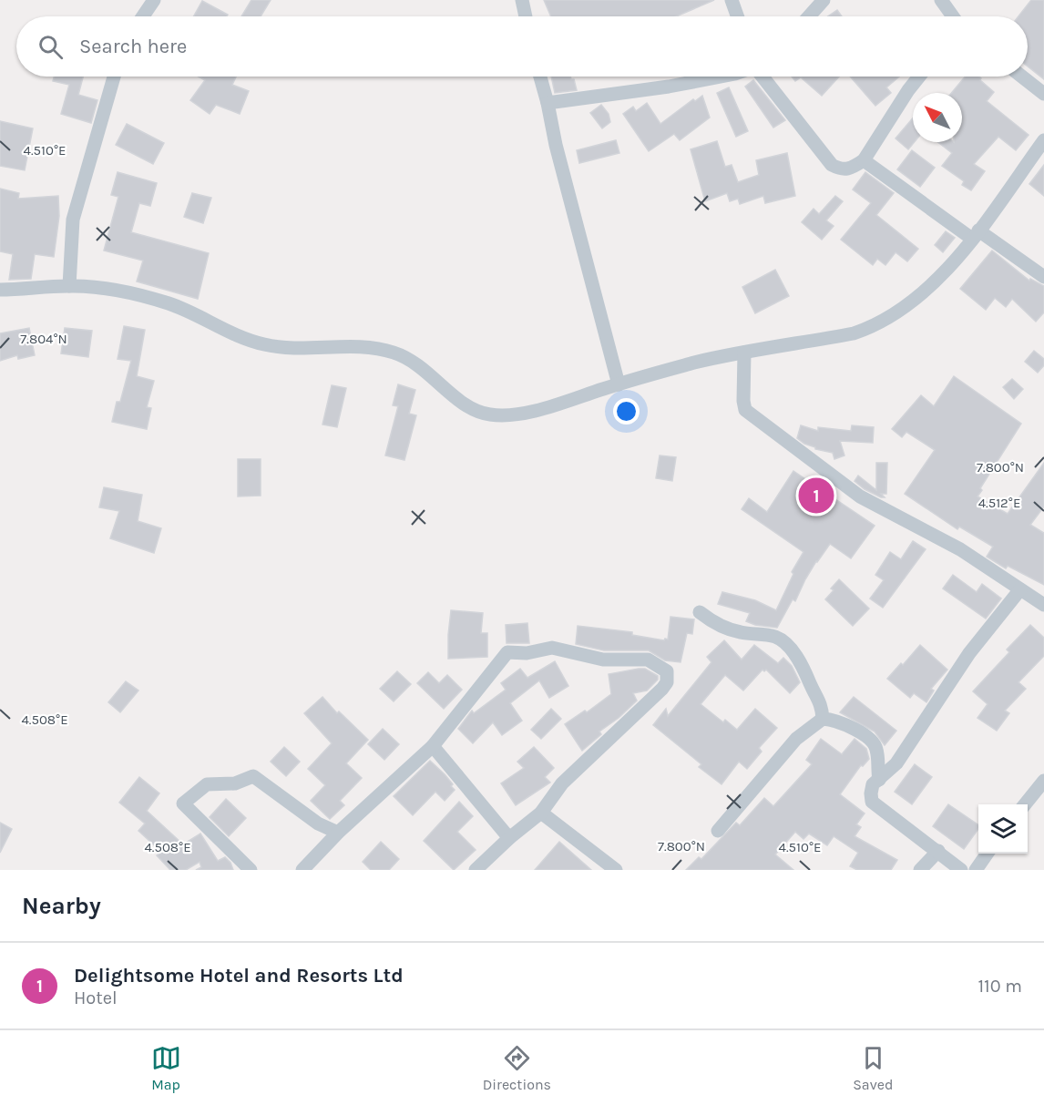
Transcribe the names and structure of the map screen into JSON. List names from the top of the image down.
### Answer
{
  "north": "top left",
  "page": {
    "search": "Search here",
    "pins": "1",
    "heading": "Nearby",
    "list": [
      {
        "mark": "1",
        "name": "Delightsome Hotel and Resorts Ltd",
        "note": "Hotel",
        "value": "110 m"
      }
    ],
    "nav": ["Map", "Directions", "Saved"]
  },
  "coordinates": [
    "4.510°E",
    "7.804°N",
    "7.800°N",
    "4.512°E",
    "4.508°E"
  ]
}
